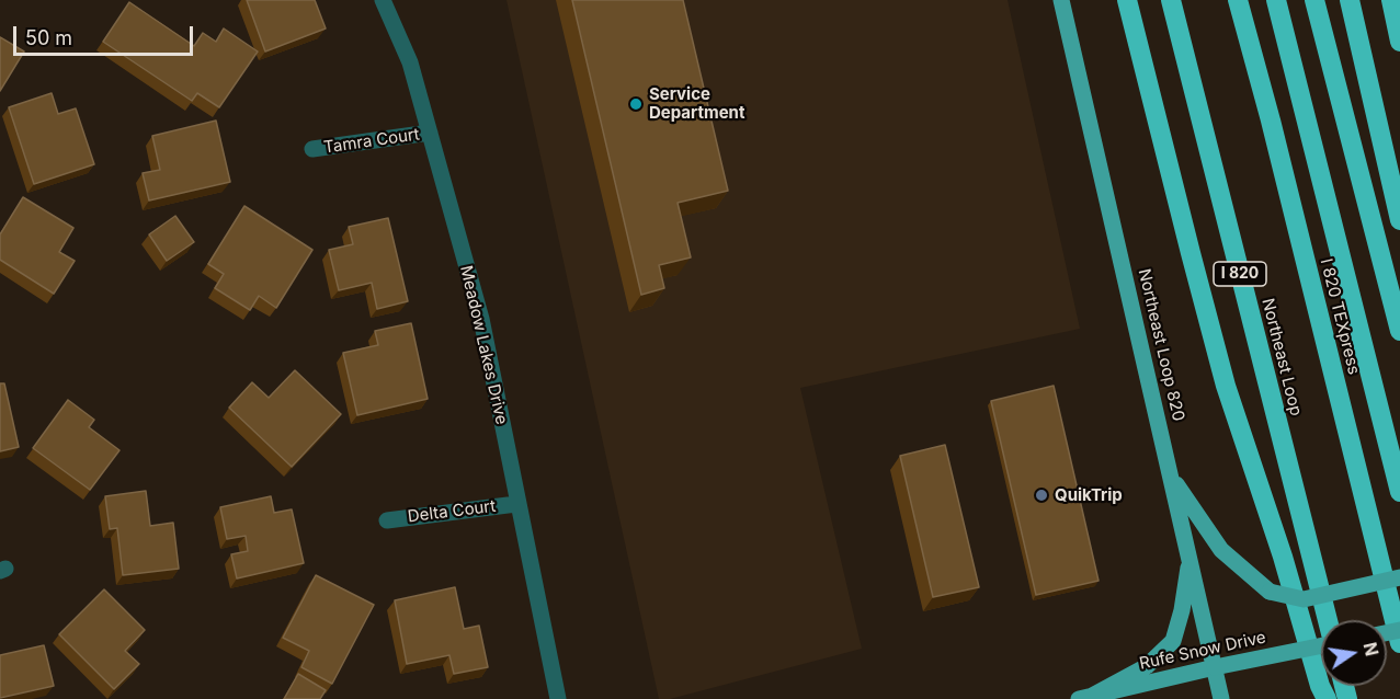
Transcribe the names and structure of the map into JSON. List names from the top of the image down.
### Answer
{
  "streets": {
    "highway": ["I 820", "I 820 TEXpress", "Northeast Loop"],
    "main road": ["Northeast Loop 820", "Rufe Snow Drive"],
    "street": ["Tamra Court", "Meadow Lakes Drive", "Delta Court"]
  },
  "crossings": [
    ["Tamra Court", "Meadow Lakes Drive"],
    ["Meadow Lakes Drive", "Delta Court"],
    ["Northeast Loop 820", "Rufe Snow Drive"]
  ],
  "places": ["Service Department", "QuikTrip"],
  "scale_bar": "50 m",
  "north": "right"
}
